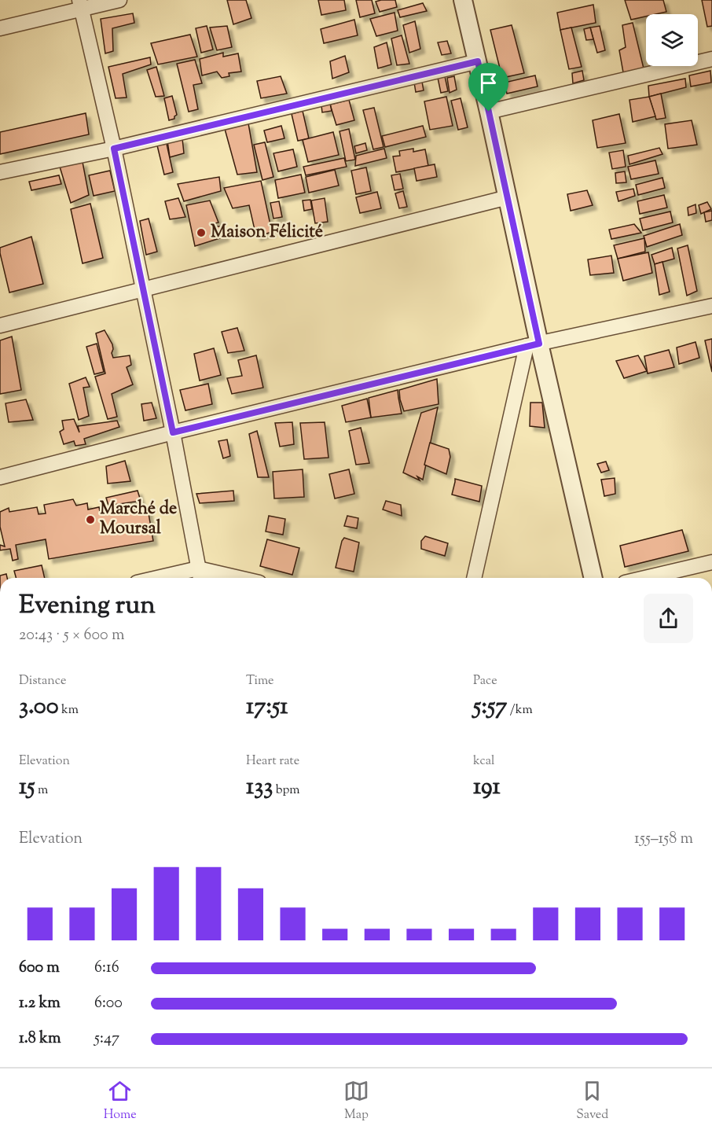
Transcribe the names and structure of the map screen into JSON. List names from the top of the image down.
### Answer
{
  "places": ["Maison Félicité", "Marché de Moursal"],
  "page": {
    "heading": ["Evening run", "20:43 · 5 × 600 m"],
    "stats": [
      ["Distance", "3.00 km"],
      ["Time", "17:51"],
      ["Pace", "5:57 /km"],
      ["Elevation", "15 m"],
      ["Heart rate", "133 bpm"],
      ["kcal", "191"]
    ],
    "chart": ["Elevation", "155–158 m"],
    "list": [
      {
        "name": "600 m",
        "note": "6:16"
      },
      {
        "name": "1.2 km",
        "note": "6:00"
      },
      {
        "name": "1.8 km",
        "note": "5:47"
      }
    ],
    "tabs": ["Home", "Map", "Saved"]
  }
}
